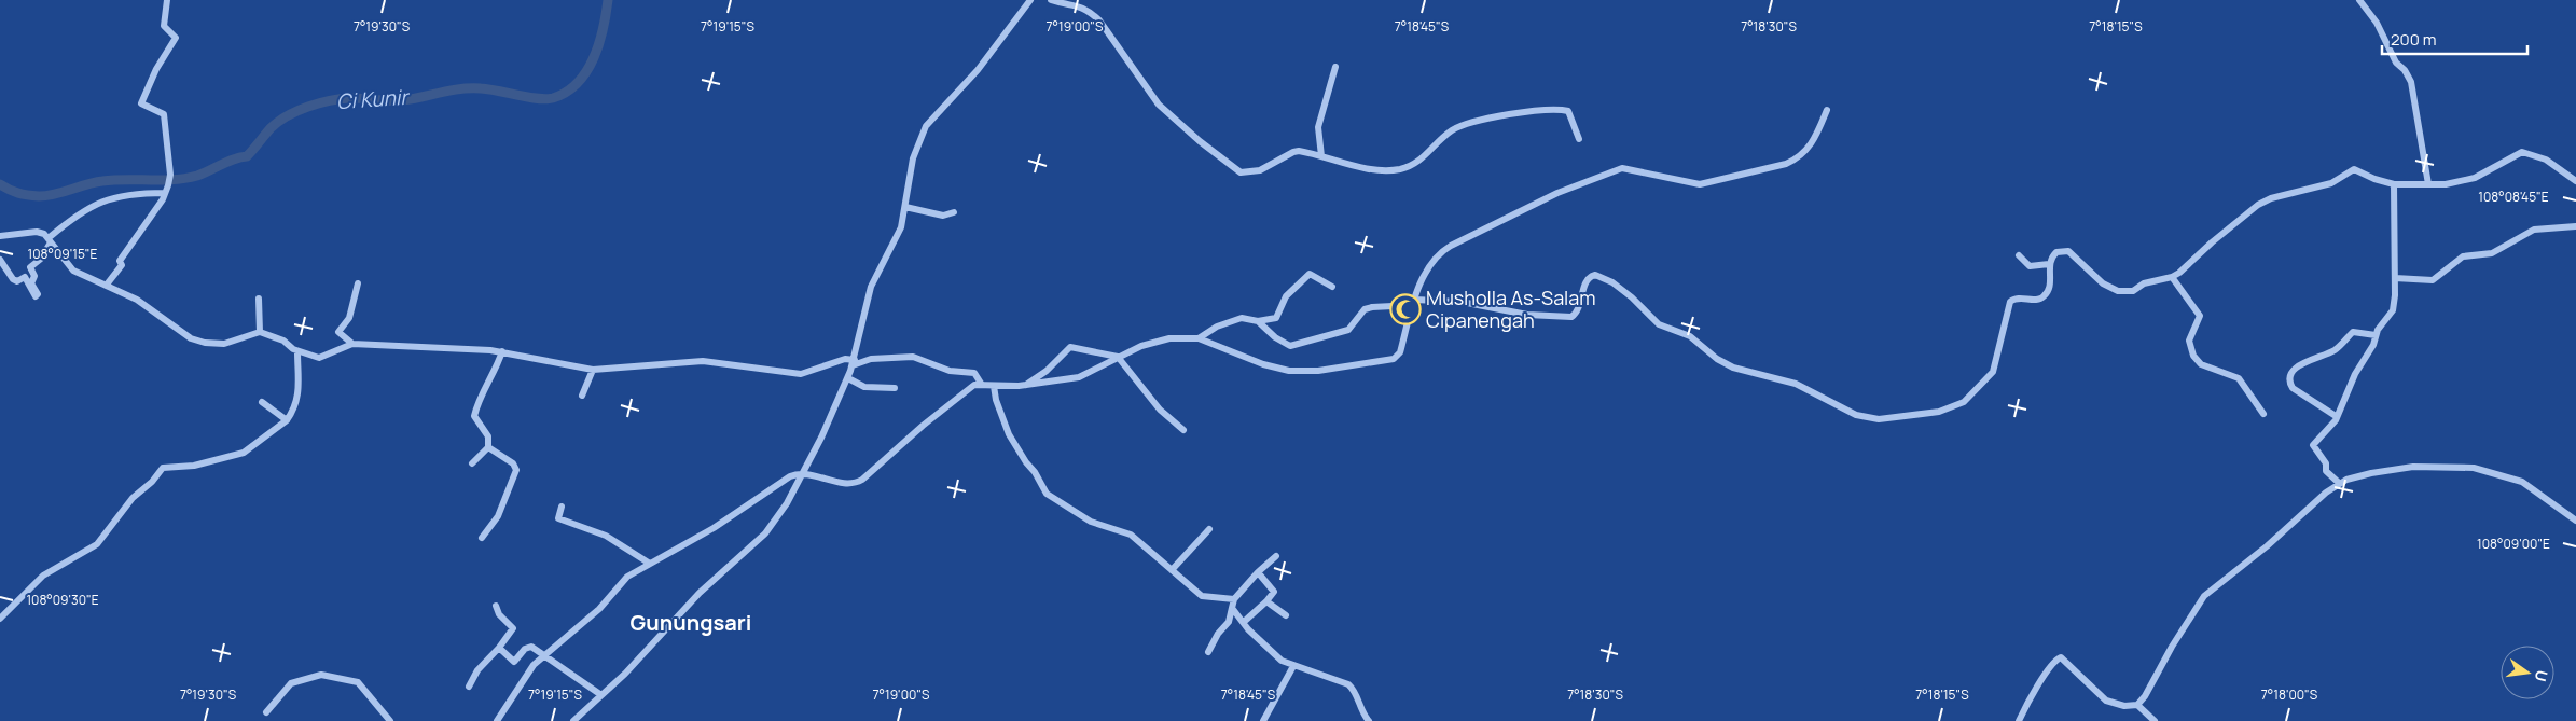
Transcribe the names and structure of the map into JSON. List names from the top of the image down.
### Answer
{
  "districts": ["Gunungsari"],
  "water": ["Ci Kunir"],
  "places": {
    "mosque": ["Musholla As-Salam Cipanengah"]
  },
  "scale_bar": "200 m",
  "north": "right",
  "coordinates": [
    "7°19'30\"S",
    "7°19'15\"S",
    "7°19'00\"S",
    "7°18'45\"S",
    "7°18'30\"S",
    "7°18'15\"S",
    "108°08'45\"E",
    "108°09'15\"E",
    "108°09'00\"E",
    "108°09'30\"E",
    "7°18'00\"S"
  ]
}
